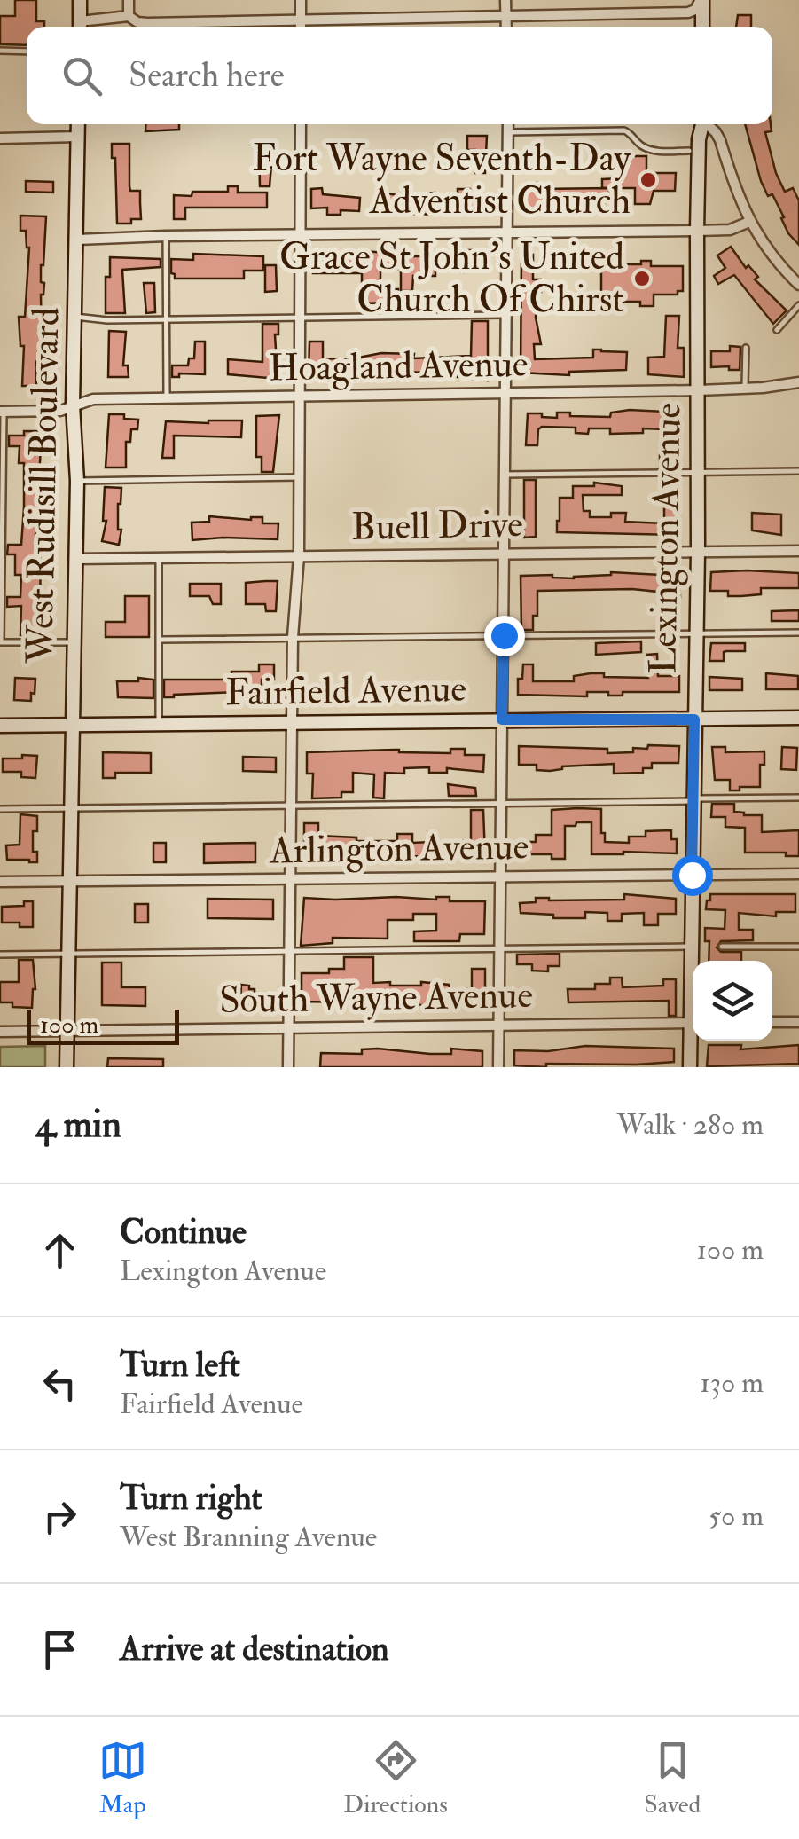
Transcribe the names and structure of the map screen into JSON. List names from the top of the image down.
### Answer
{
  "streets": {
    "street": [
      "Hoagland Avenue",
      "West Rudisill Boulevard",
      "Buell Drive",
      "Lexington Avenue",
      "Fairfield Avenue",
      "Arlington Avenue",
      "South Wayne Avenue"
    ]
  },
  "crossings": [
    ["Hoagland Avenue", "West Rudisill Boulevard"],
    ["Hoagland Avenue", "Lexington Avenue"],
    ["West Rudisill Boulevard", "Buell Drive"],
    ["West Rudisill Boulevard", "Fairfield Avenue"],
    ["West Rudisill Boulevard", "Arlington Avenue"],
    ["West Rudisill Boulevard", "South Wayne Avenue"],
    ["Buell Drive", "Lexington Avenue"],
    ["Lexington Avenue", "Fairfield Avenue"],
    ["Lexington Avenue", "Arlington Avenue"]
  ],
  "places": ["Fort Wayne Seventh-Day Adventist Church", "Grace St John's United Church Of Chirst"],
  "scale_bar": "100 m",
  "page": {
    "search": "Search here",
    "scale": "100 m",
    "heading": ["4 min", "Walk · 280 m"],
    "list": [
      ["Continue", "Lexington Avenue", "100 m"],
      ["Turn left", "Fairfield Avenue", "130 m"],
      ["Turn right", "West Branning Avenue", "50 m"],
      "Arrive at destination"
    ],
    "nav": ["Map", "Directions", "Saved"]
  }
}
